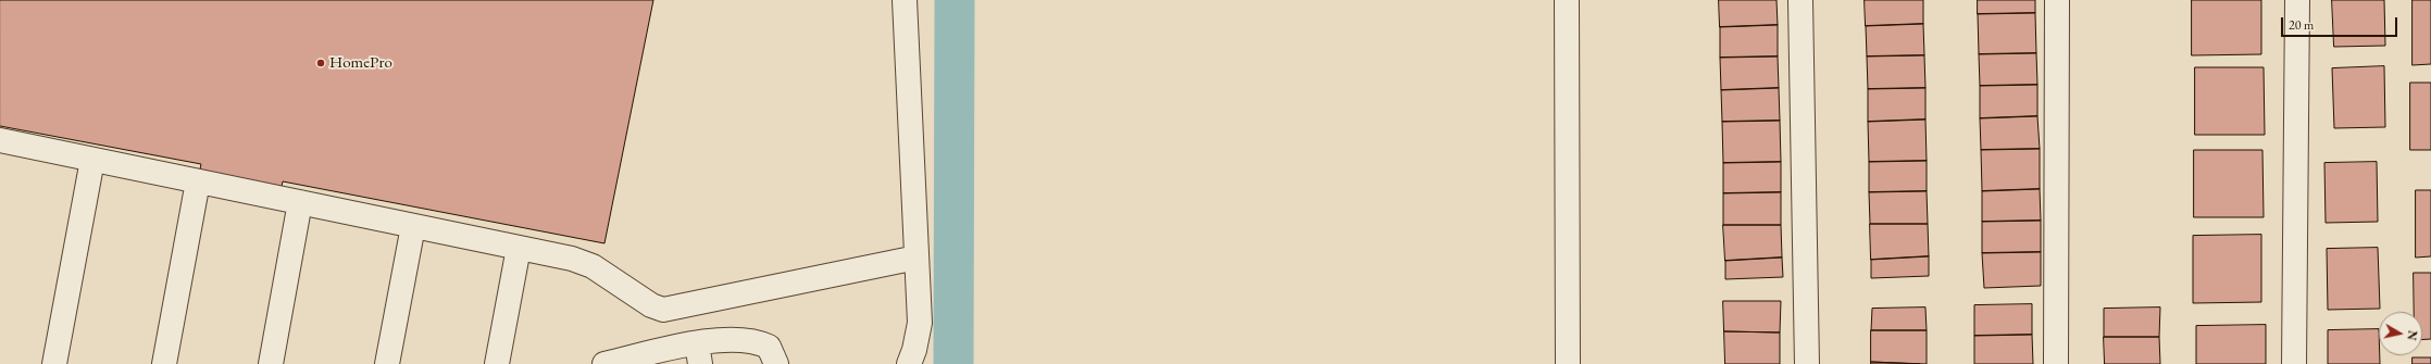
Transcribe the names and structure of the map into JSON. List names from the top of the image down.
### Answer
{
  "places": ["HomePro"],
  "scale_bar": "20 m",
  "north": "right"
}
